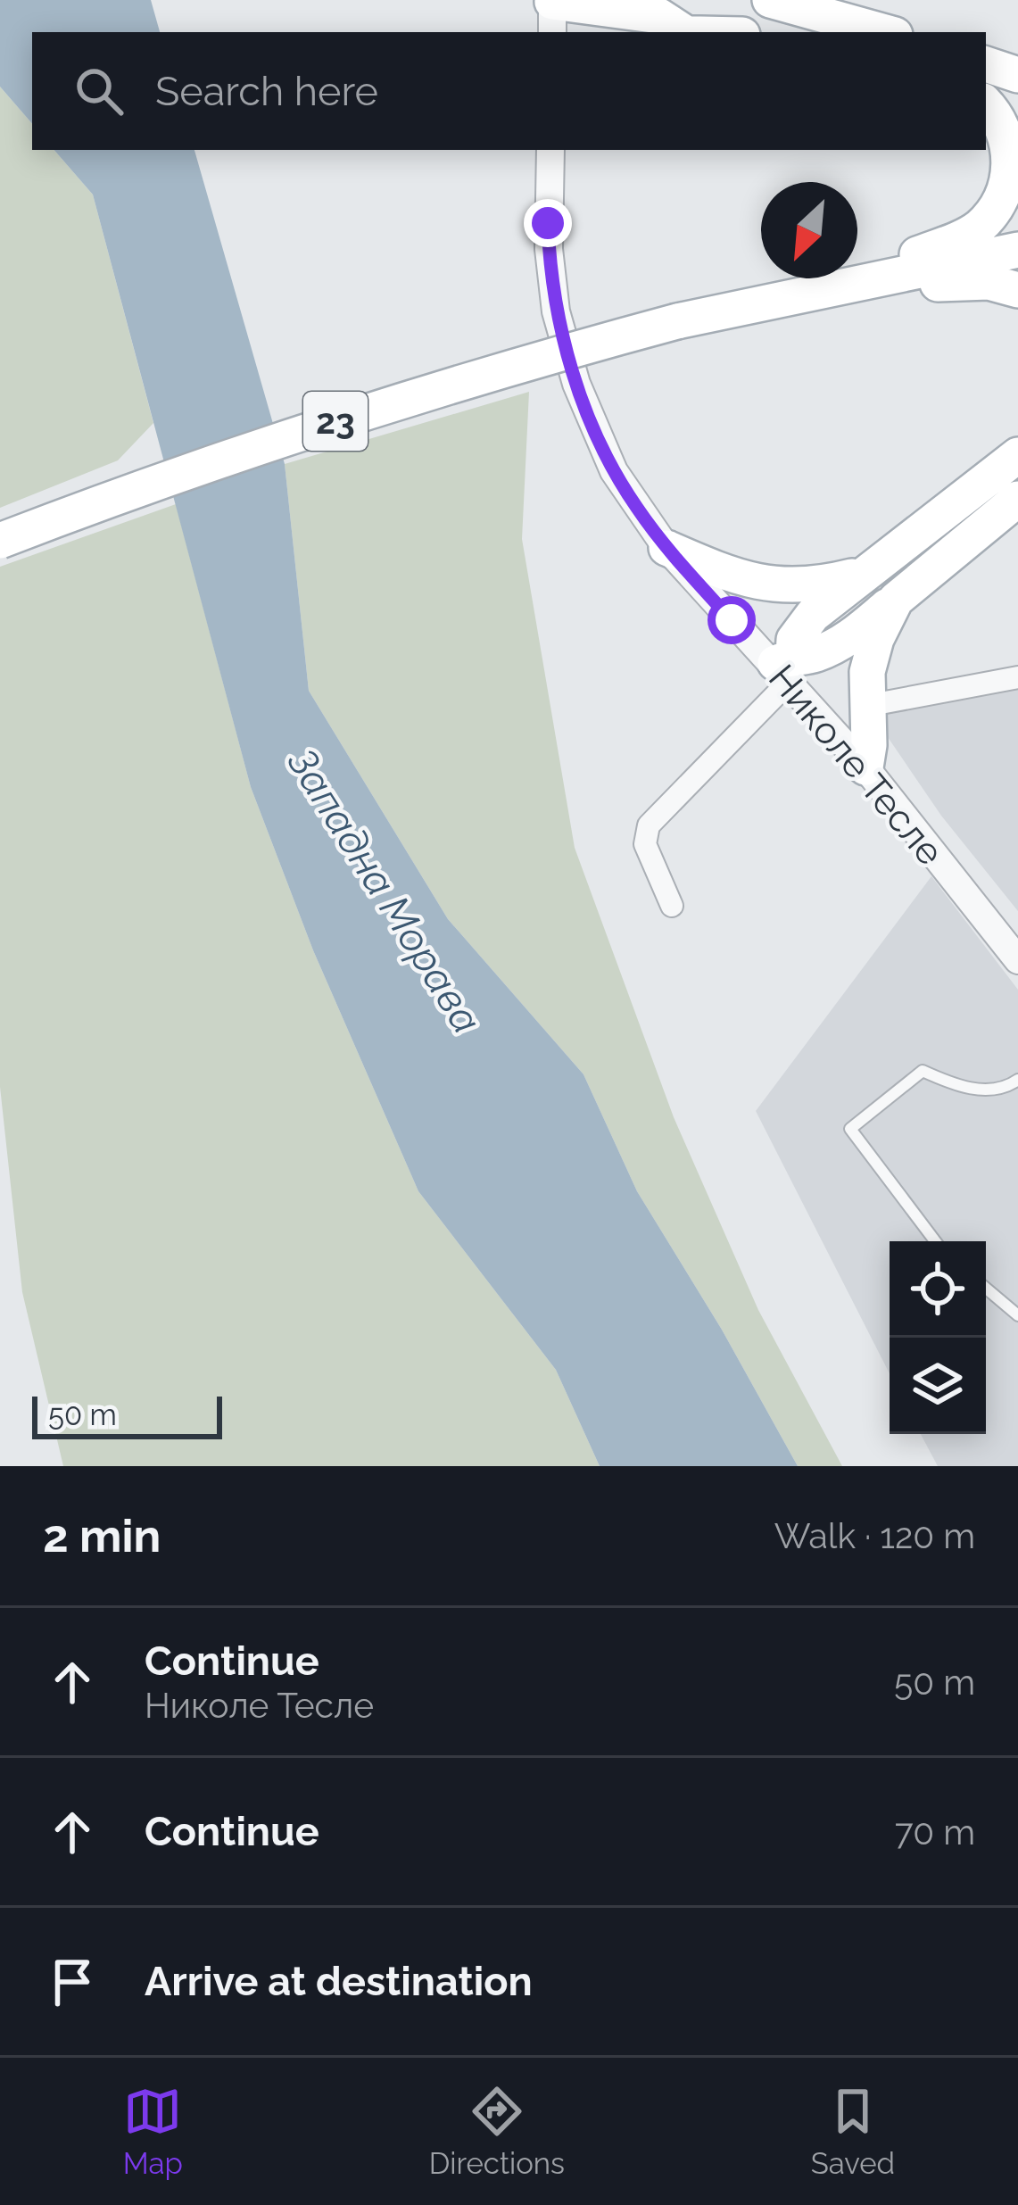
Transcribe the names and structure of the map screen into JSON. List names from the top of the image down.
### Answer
{
  "streets": {
    "main road": ["23"],
    "street": ["Николе Тесле"]
  },
  "water": ["Западна Морава"],
  "scale_bar": "50 m",
  "north": "bottom left",
  "page": {
    "search": "Search here",
    "scale": "50 m",
    "heading": ["2 min", "Walk · 120 m"],
    "list": [
      ["Continue", "Николе Тесле", "50 m"],
      ["Continue", "70 m"],
      "Arrive at destination"
    ],
    "nav": ["Map", "Directions", "Saved"]
  }
}
